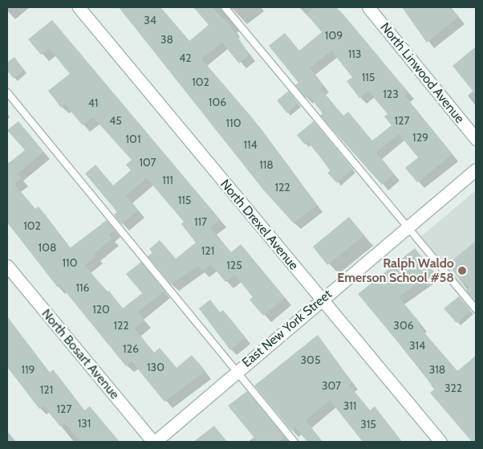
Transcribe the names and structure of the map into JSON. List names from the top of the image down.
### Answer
{
  "streets": {
    "street": [
      "North Linwood Avenue",
      "North Drexel Avenue",
      "East New York Street",
      "North Bosart Avenue"
    ]
  },
  "crossings": [
    ["North Drexel Avenue", "East New York Street"],
    ["East New York Street", "North Bosart Avenue"]
  ],
  "places": ["Ralph Waldo Emerson School #58"],
  "house_numbers": [
    "34",
    "109",
    "38",
    "113",
    "42",
    "115",
    "102",
    "123",
    "106",
    "41",
    "45",
    "127",
    "110",
    "129",
    "101",
    "114",
    "107",
    "118",
    "111",
    "122",
    "115",
    "117",
    "102",
    "108",
    "121",
    "110",
    "125",
    "116",
    "120",
    "122",
    "306",
    "314",
    "126",
    "305",
    "130",
    "119",
    "318",
    "307",
    "322",
    "121",
    "311",
    "127",
    "131",
    "315"
  ]
}
